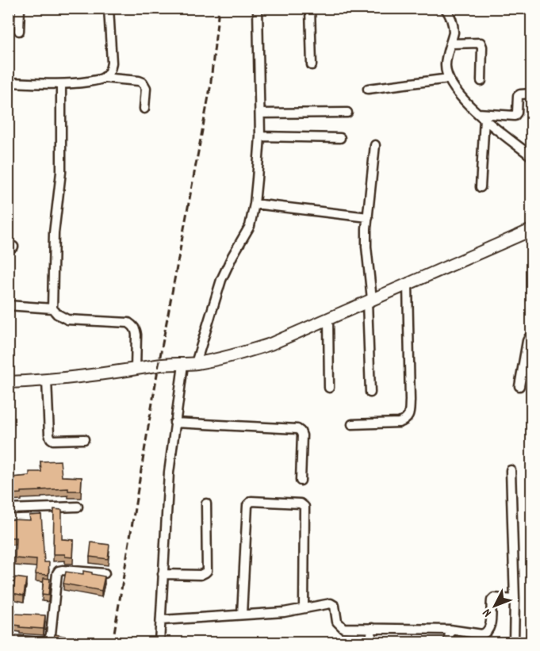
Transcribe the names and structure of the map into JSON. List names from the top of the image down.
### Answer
{
  "north": "bottom left"
}
